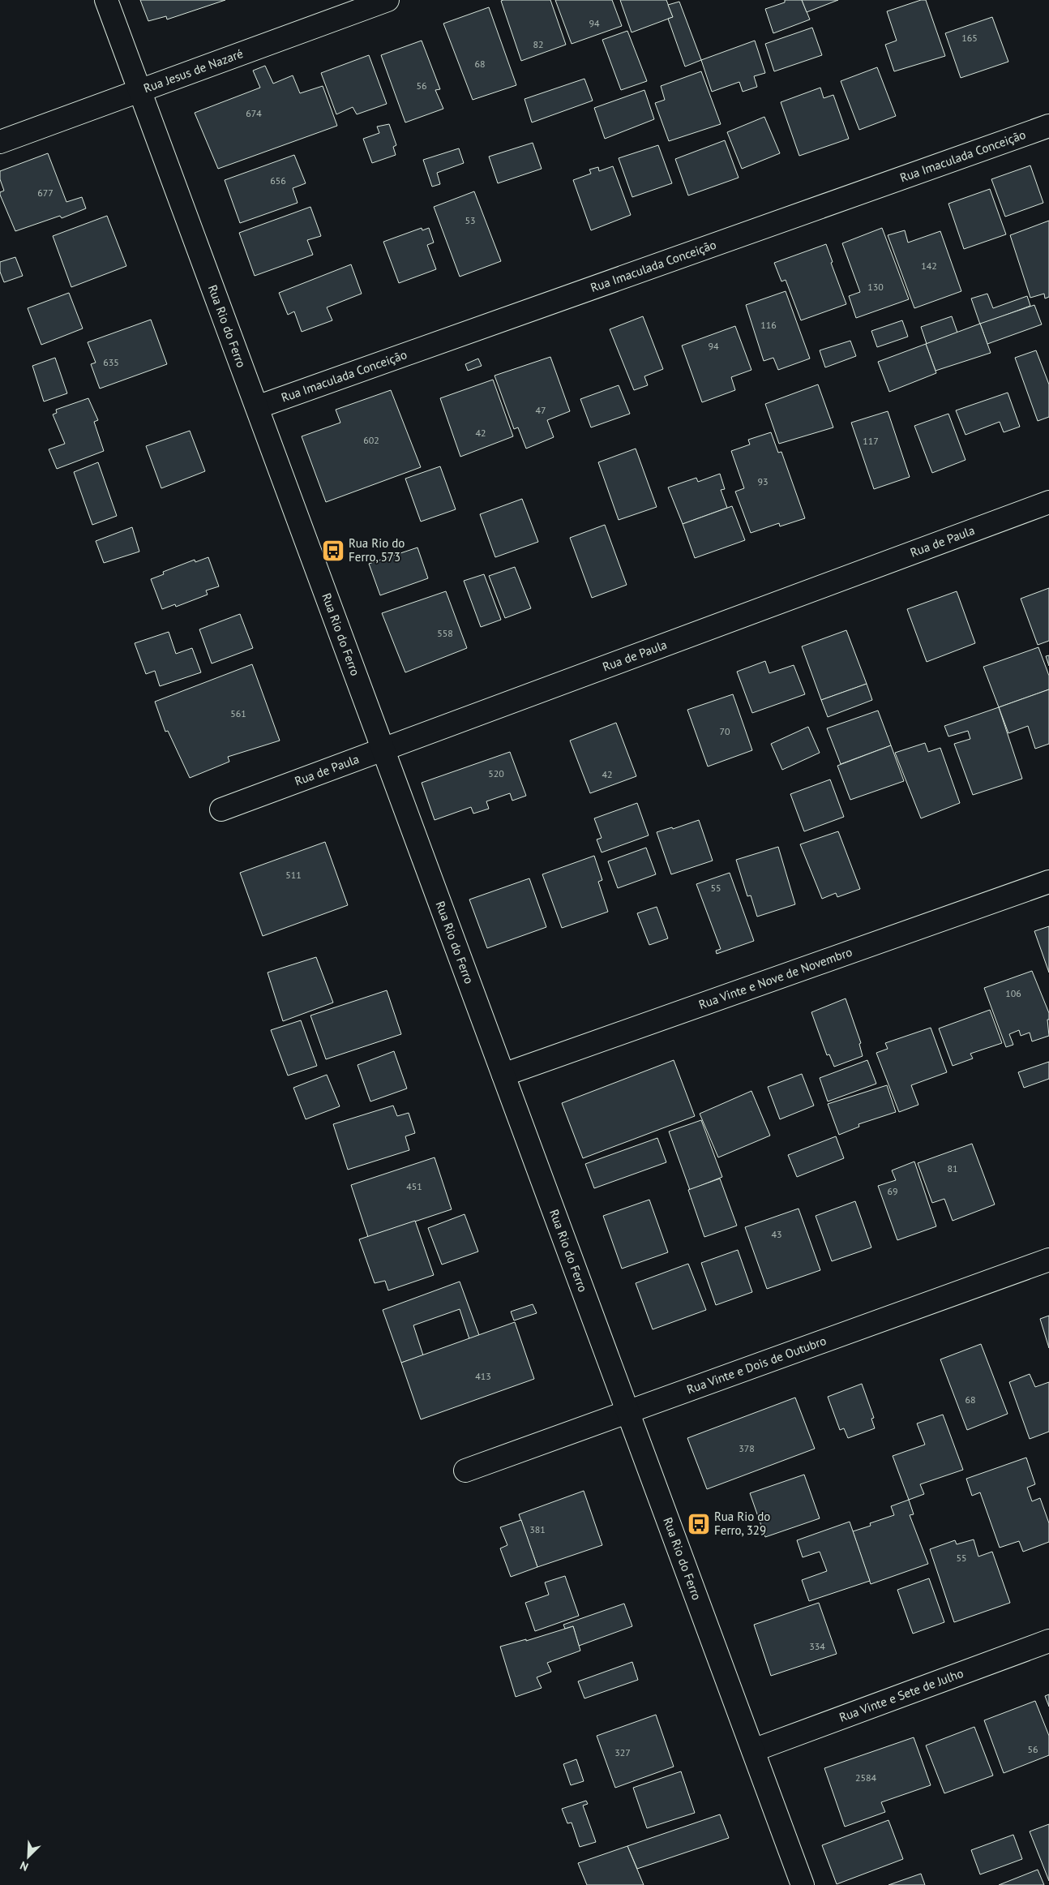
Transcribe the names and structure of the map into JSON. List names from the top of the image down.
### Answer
{
  "streets": {
    "street": [
      "Rua Jesus de Nazaré",
      "Rua Imaculada Conceição",
      "Rua Rio do Ferro",
      "Rua de Paula",
      "Rua Vinte e Nove de Novembro",
      "Rua Vinte e Dois de Outubro",
      "Rua Vinte e Sete de Julho"
    ]
  },
  "crossings": [
    ["Rua Jesus de Nazaré", "Rua Rio do Ferro"],
    ["Rua Imaculada Conceição", "Rua Rio do Ferro"],
    ["Rua Rio do Ferro", "Rua de Paula"],
    ["Rua Rio do Ferro", "Rua Vinte e Nove de Novembro"],
    ["Rua Rio do Ferro", "Rua Vinte e Dois de Outubro"],
    ["Rua Rio do Ferro", "Rua Vinte e Sete de Julho"]
  ],
  "places": {
    "bus stop": ["Rua Rio do Ferro, 573", "Rua Rio do Ferro, 329"]
  },
  "house_numbers": [
    "94",
    "165",
    "82",
    "68",
    "56",
    "674",
    "656",
    "677",
    "53",
    "142",
    "130",
    "116",
    "94",
    "635",
    "47",
    "42",
    "602",
    "117",
    "93",
    "558",
    "561",
    "70",
    "520",
    "42",
    "511",
    "55",
    "106",
    "81",
    "451",
    "69",
    "43",
    "413",
    "68",
    "378",
    "381",
    "55",
    "334",
    "56",
    "327",
    "2584"
  ],
  "north": "bottom left"
}
